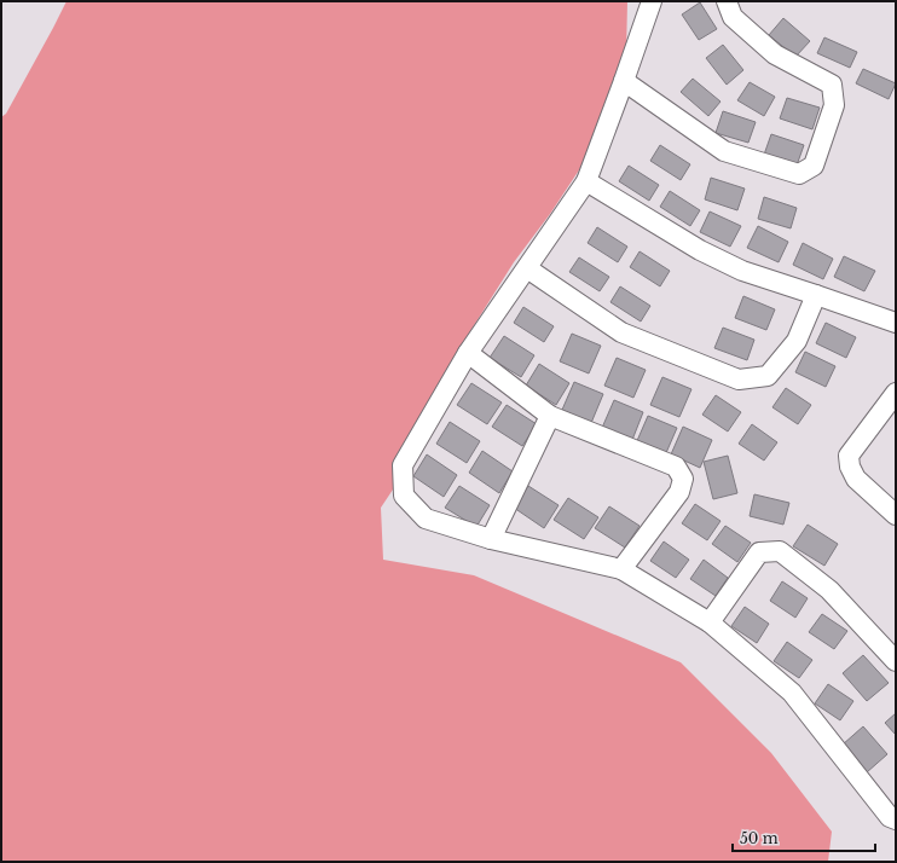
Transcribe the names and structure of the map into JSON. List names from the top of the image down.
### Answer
{
  "scale_bar": "50 m"
}
